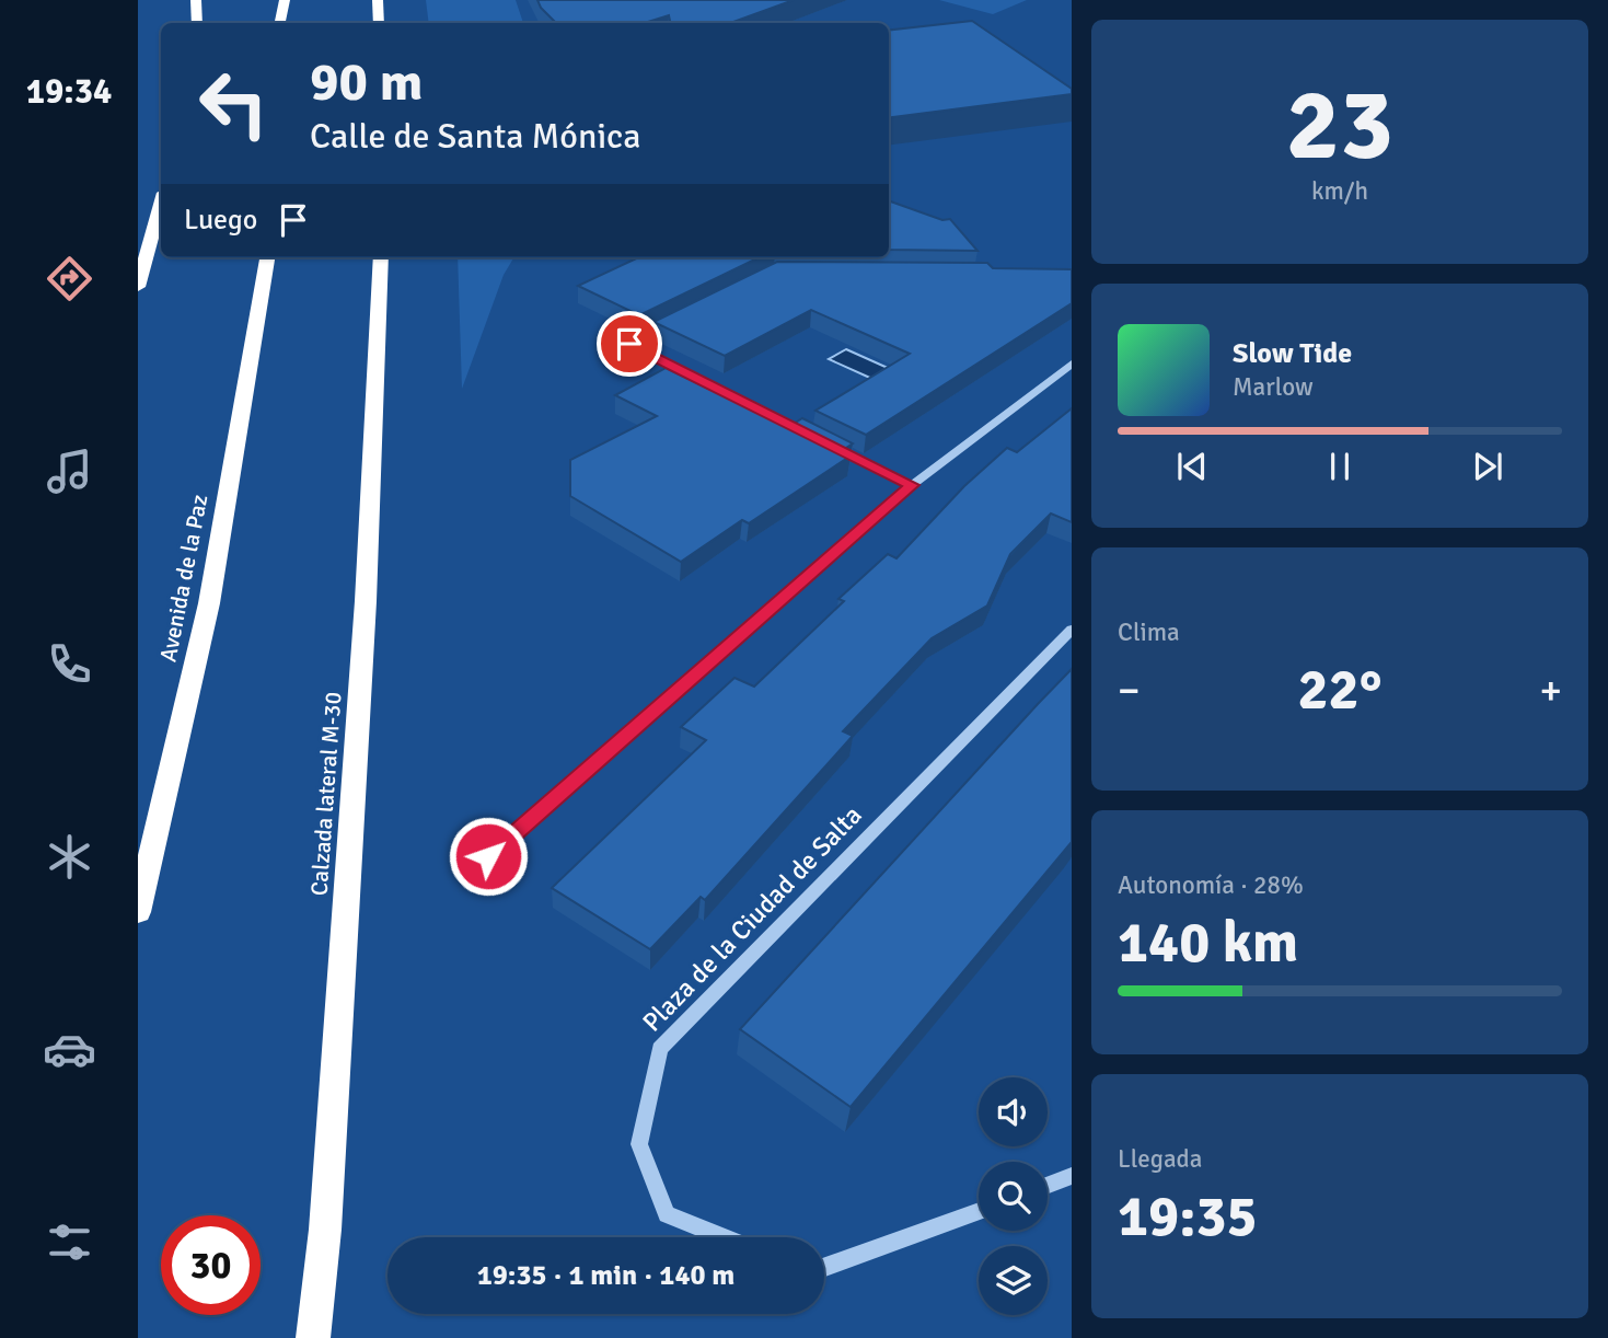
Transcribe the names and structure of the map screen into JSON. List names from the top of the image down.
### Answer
{
  "streets": {
    "highway": ["Avenida de la Paz", "Calzada lateral M-30"],
    "street": ["Plaza de la Ciudad de Salta"]
  },
  "page": {
    "tabs": "19:34",
    "tile": [
      ["23", "km/h"],
      "Clima",
      ["Autonomía · 28%", "140 km"],
      ["Llegada", "19:35"]
    ],
    "turn": ["90 m", "Calle de Santa Mónica"],
    "then": "Luego",
    "song": ["Slow Tide", "Marlow"],
    "heat": ["−", "22°", "+"],
    "limit": "30",
    "trip": "19:35 · 1 min · 140 m"
  }
}
